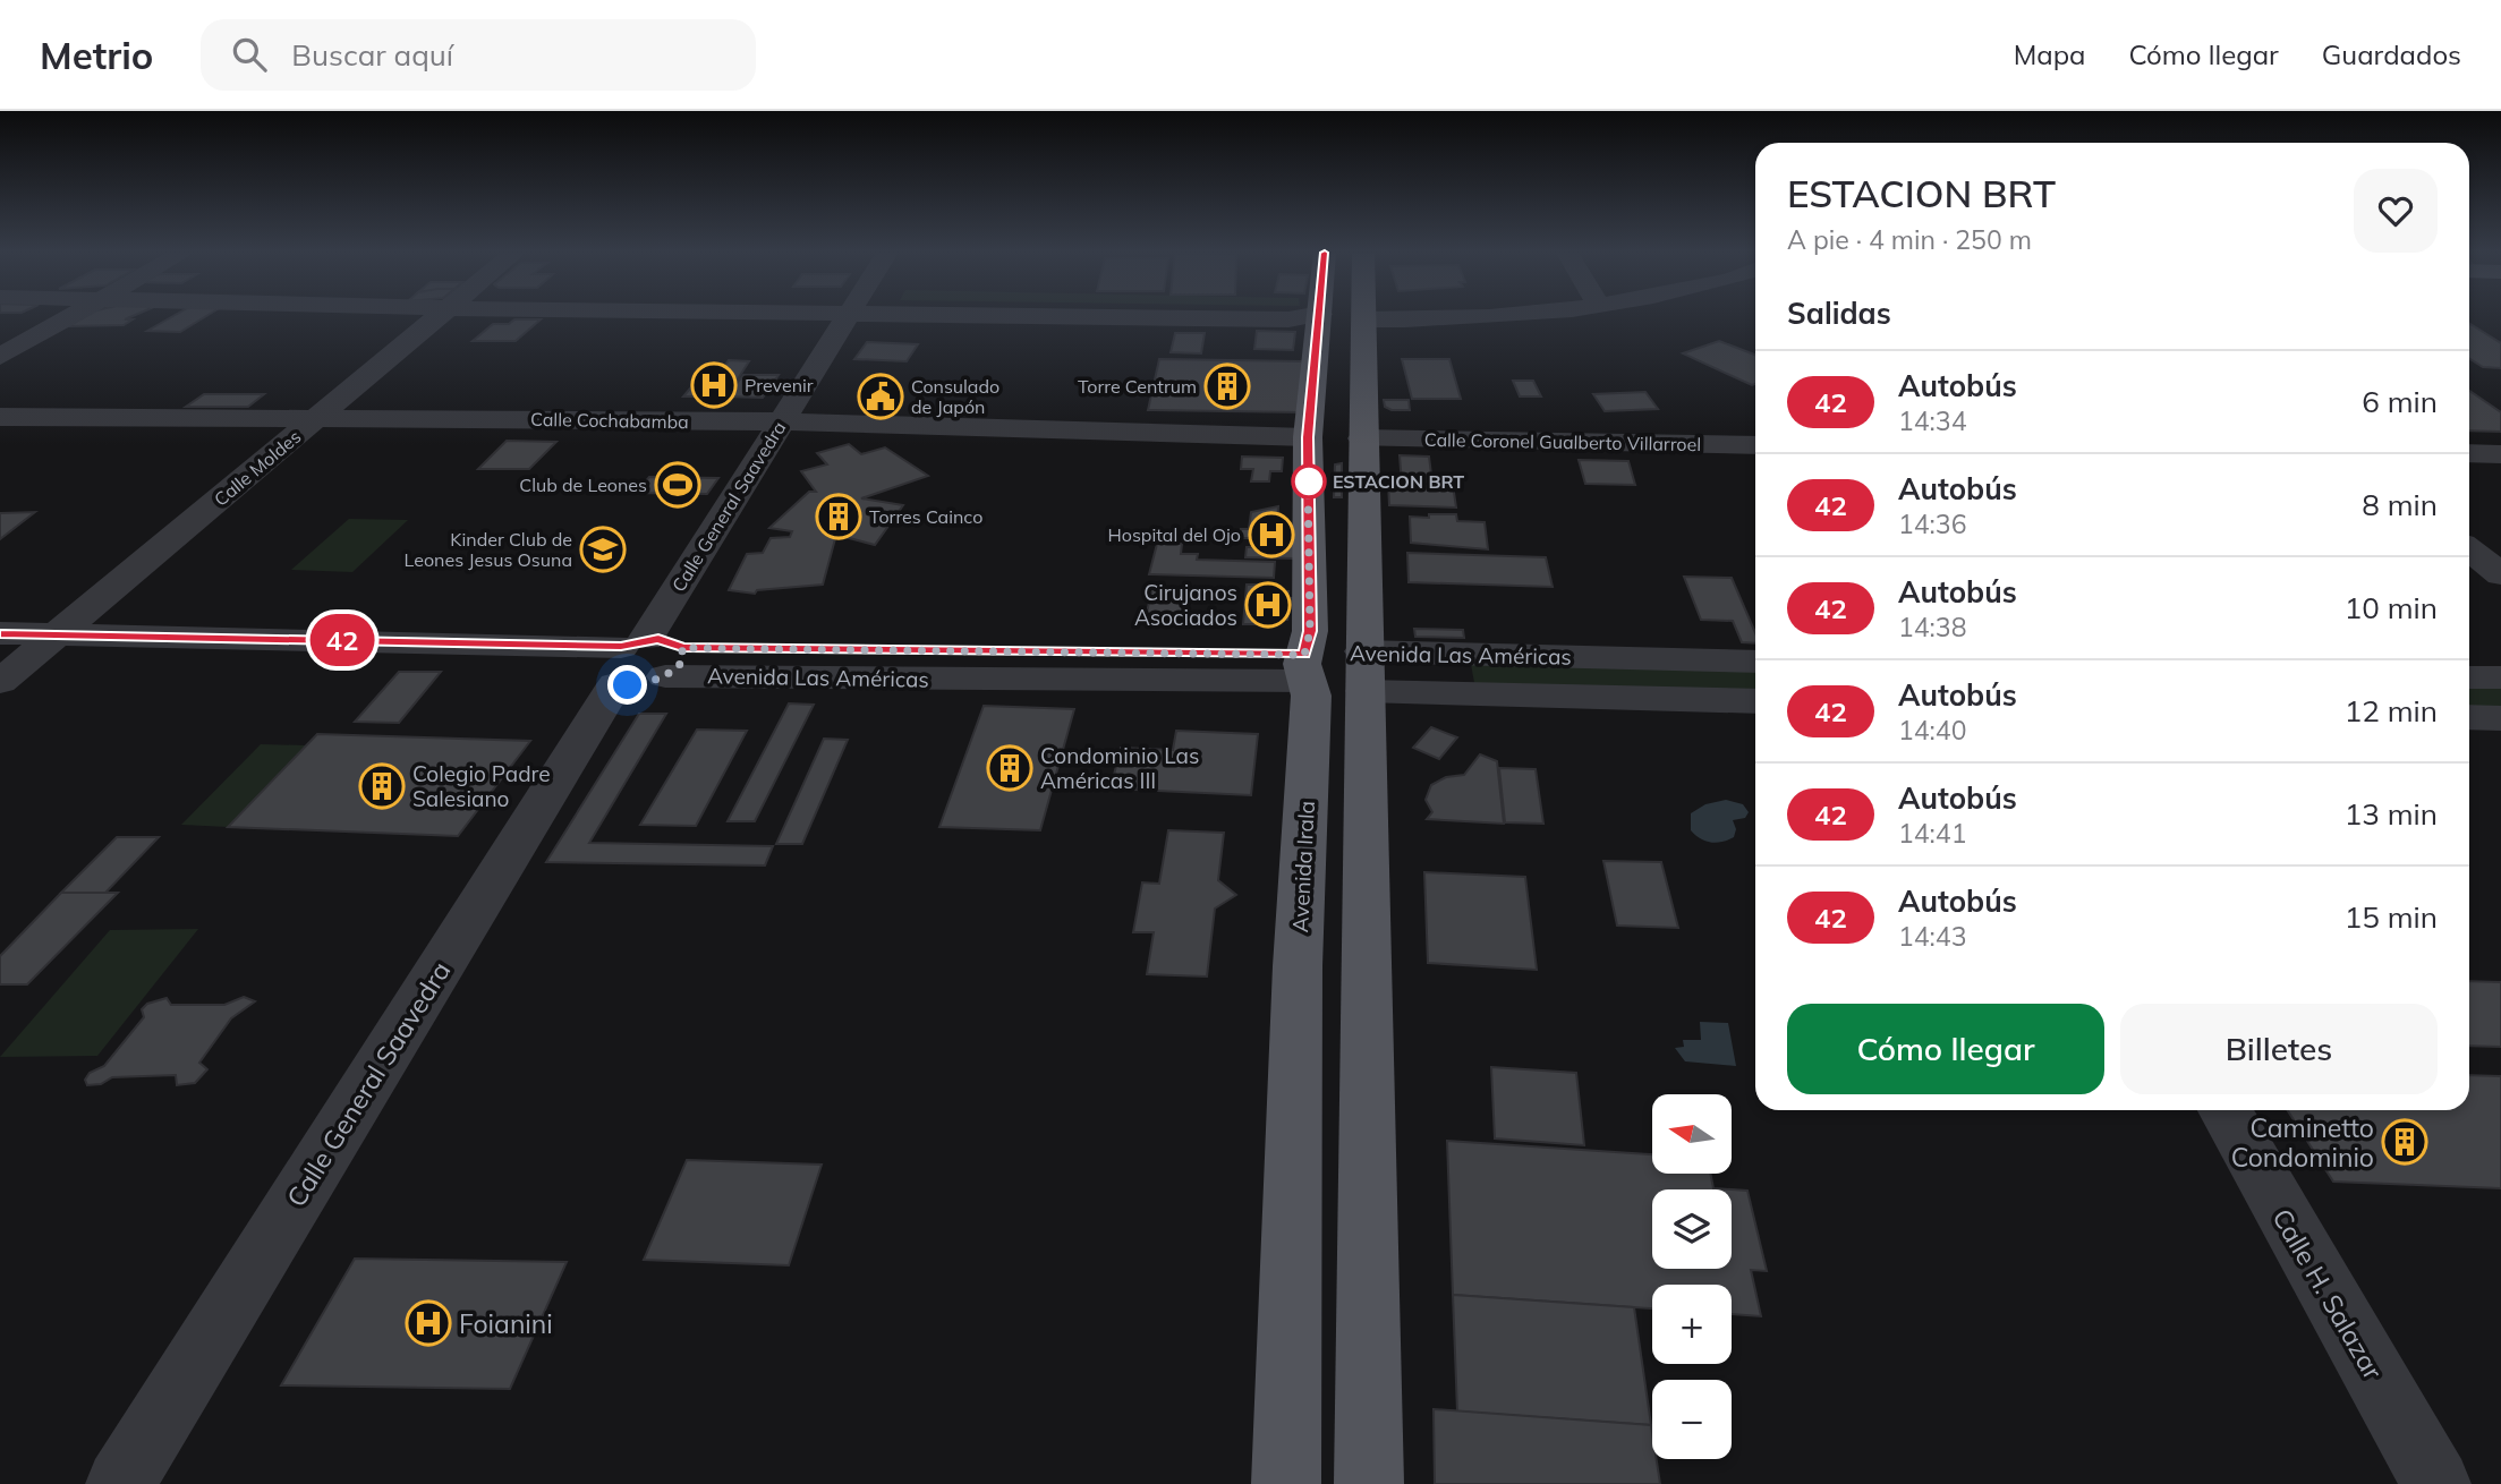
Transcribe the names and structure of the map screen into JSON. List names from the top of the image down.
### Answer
{
  "streets": {
    "main road": ["Calle Cochabamba", "Avenida Las Américas", "Avenida Irala"],
    "street": [
      "Calle Coronel Gualberto Villarroel",
      "Calle Moldes",
      "Calle General Saavedra",
      "Calle H. Salazar"
    ]
  },
  "crossings": [
    ["Calle Cochabamba", "Calle Coronel Gualberto Villarroel"],
    ["Calle Cochabamba", "Calle Moldes"],
    ["Calle Cochabamba", "Calle General Saavedra"],
    ["Calle Cochabamba", "Avenida Irala"],
    ["Calle Moldes", "Avenida Las Américas"],
    ["Calle General Saavedra", "Avenida Las Américas"],
    ["Avenida Las Américas", "Avenida Irala"]
  ],
  "places": {
    "hospital": [
      "Prevenir",
      "Hospital del Ojo",
      "Cirujanos Asociados",
      "Foianini"
    ],
    "building": [
      "Torre Centrum",
      "Torres Cainco",
      "Condominio Las Américas III",
      "Colegio Padre Salesiano",
      "Caminetto Condominio"
    ],
    "public building": ["Consulado de Japón"],
    "other": ["ESTACION BRT"],
    "sports": ["Club de Leones"],
    "school or university": ["Kinder Club de Leones Jesus Osuna"]
  },
  "lines": ["bus line 42"],
  "north": "left",
  "page": {
    "header": "Metrio",
    "search": "Buscar aquí",
    "nav": ["Mapa", "Cómo llegar", "Guardados"],
    "on_map": "42",
    "heading": [
      ["ESTACION BRT", "A pie · 4 min · 250 m"],
      "Salidas"
    ],
    "list": [
      {
        "mark": "42",
        "name": "Autobús",
        "note": "14:34",
        "value": "6 min"
      },
      {
        "mark": "42",
        "name": "Autobús",
        "note": "14:36",
        "value": "8 min"
      },
      {
        "mark": "42",
        "name": "Autobús",
        "note": "14:38",
        "value": "10 min"
      },
      {
        "mark": "42",
        "name": "Autobús",
        "note": "14:40",
        "value": "12 min"
      },
      {
        "mark": "42",
        "name": "Autobús",
        "note": "14:41",
        "value": "13 min"
      },
      {
        "mark": "42",
        "name": "Autobús",
        "note": "14:43",
        "value": "15 min"
      }
    ],
    "buttons": ["Cómo llegar", "Billetes"],
    "map_buttons": ["+", "−"]
  }
}
